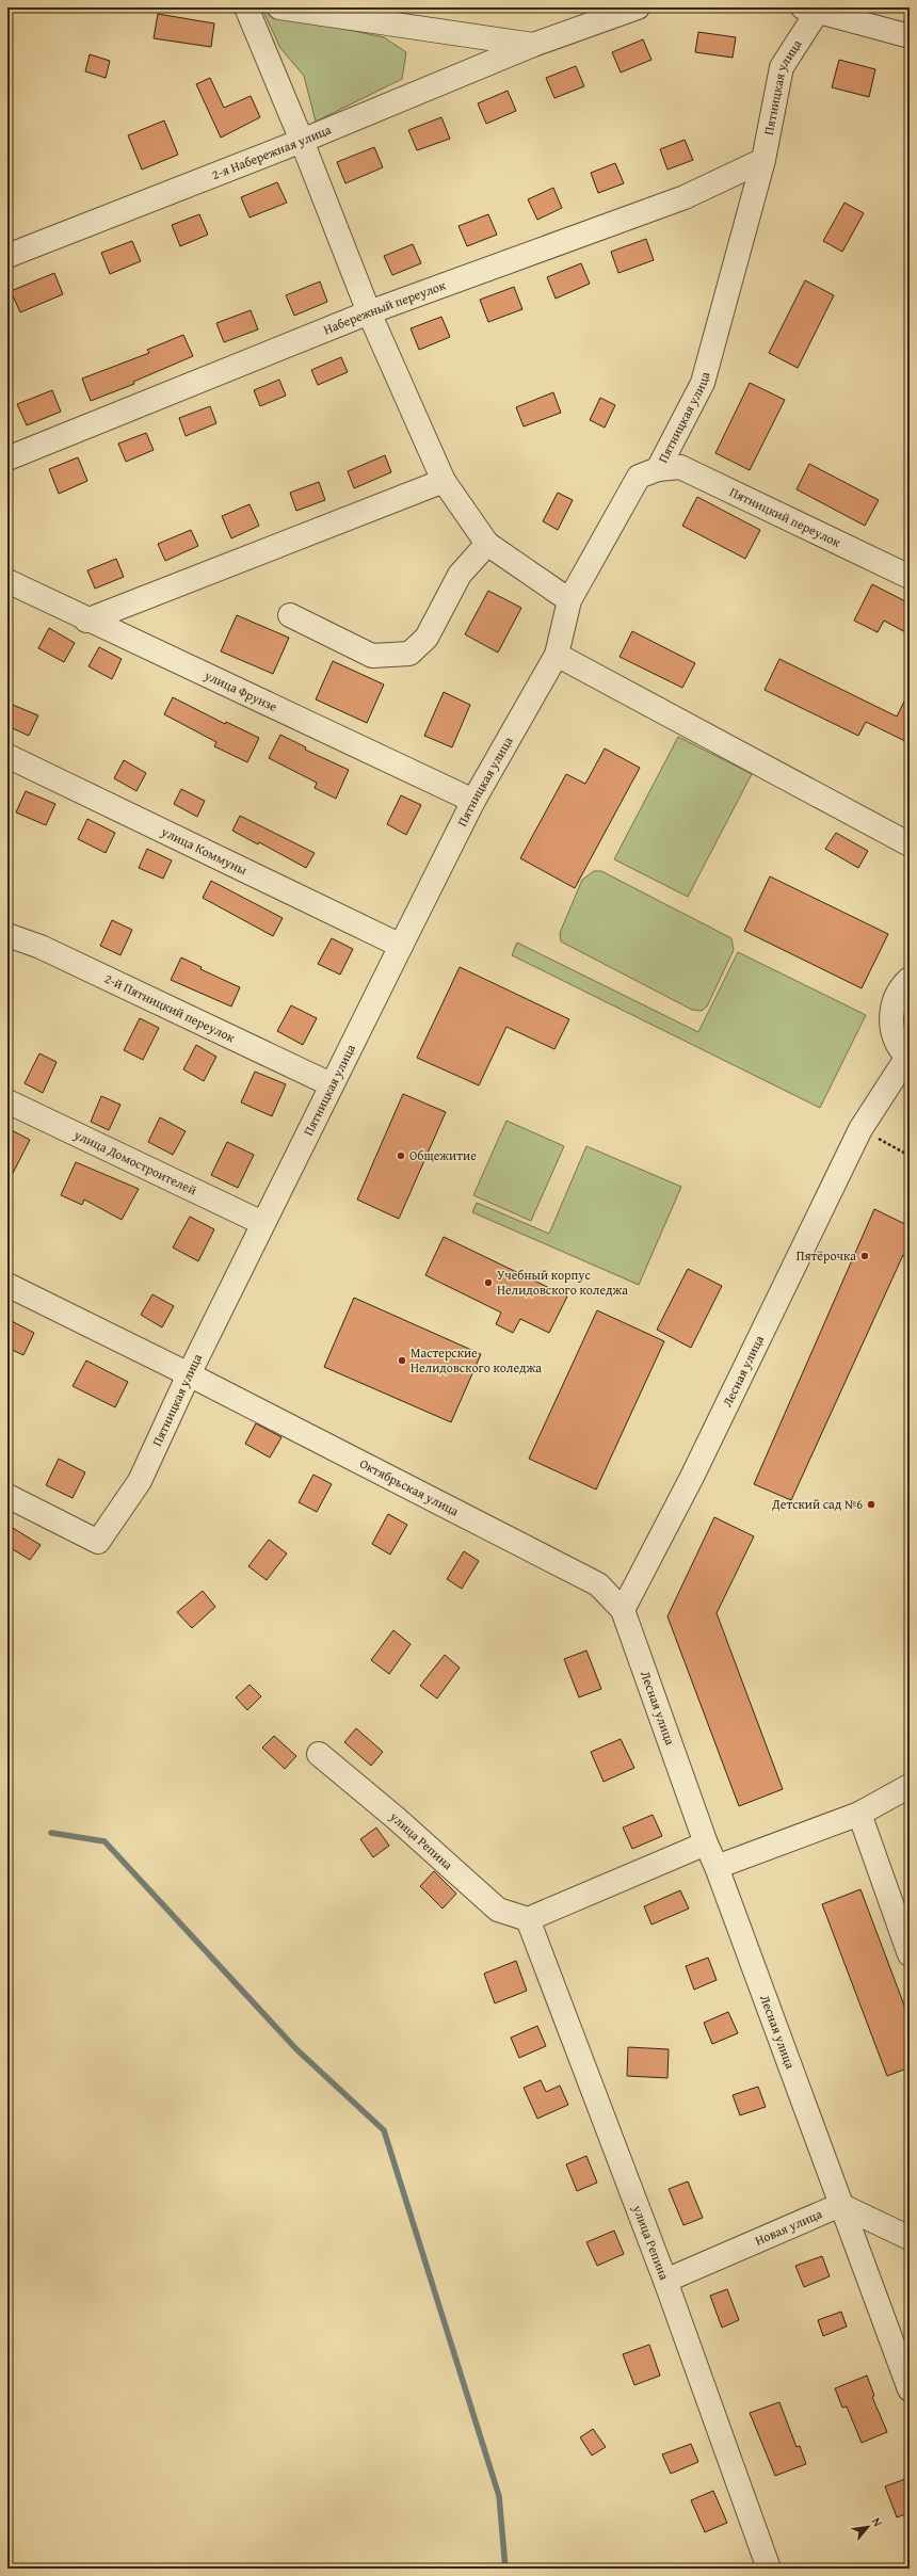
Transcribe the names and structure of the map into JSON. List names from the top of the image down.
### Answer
{
  "streets": {
    "street": [
      "Пятницкая улица",
      "2-я Набережная улица",
      "Набережный переулок",
      "Пятницкий переулок",
      "улица Фрунзе",
      "улица Коммуны",
      "2-й Пятницкий переулок",
      "улица Домостроителей",
      "Лесная улица",
      "Октябрьская улица",
      "улица Репина",
      "Новая улица"
    ]
  },
  "crossings": [
    ["Пятницкая улица", "Набережный переулок"],
    ["Пятницкая улица", "Пятницкий переулок"],
    ["Пятницкая улица", "улица Фрунзе"],
    ["Пятницкая улица", "улица Коммуны"],
    ["Пятницкая улица", "2-й Пятницкий переулок"],
    ["Пятницкая улица", "улица Домостроителей"],
    ["Пятницкая улица", "Октябрьская улица"],
    ["Лесная улица", "Октябрьская улица"],
    ["Лесная улица", "Новая улица"],
    ["улица Репина", "Новая улица"]
  ],
  "places": [
    "Общежитие",
    "Пятёрочка",
    "Учебный корпус Нелидовского коледжа",
    "Мастерские Нелидовского коледжа",
    "Детский сад №6"
  ],
  "north": "top right"
}
